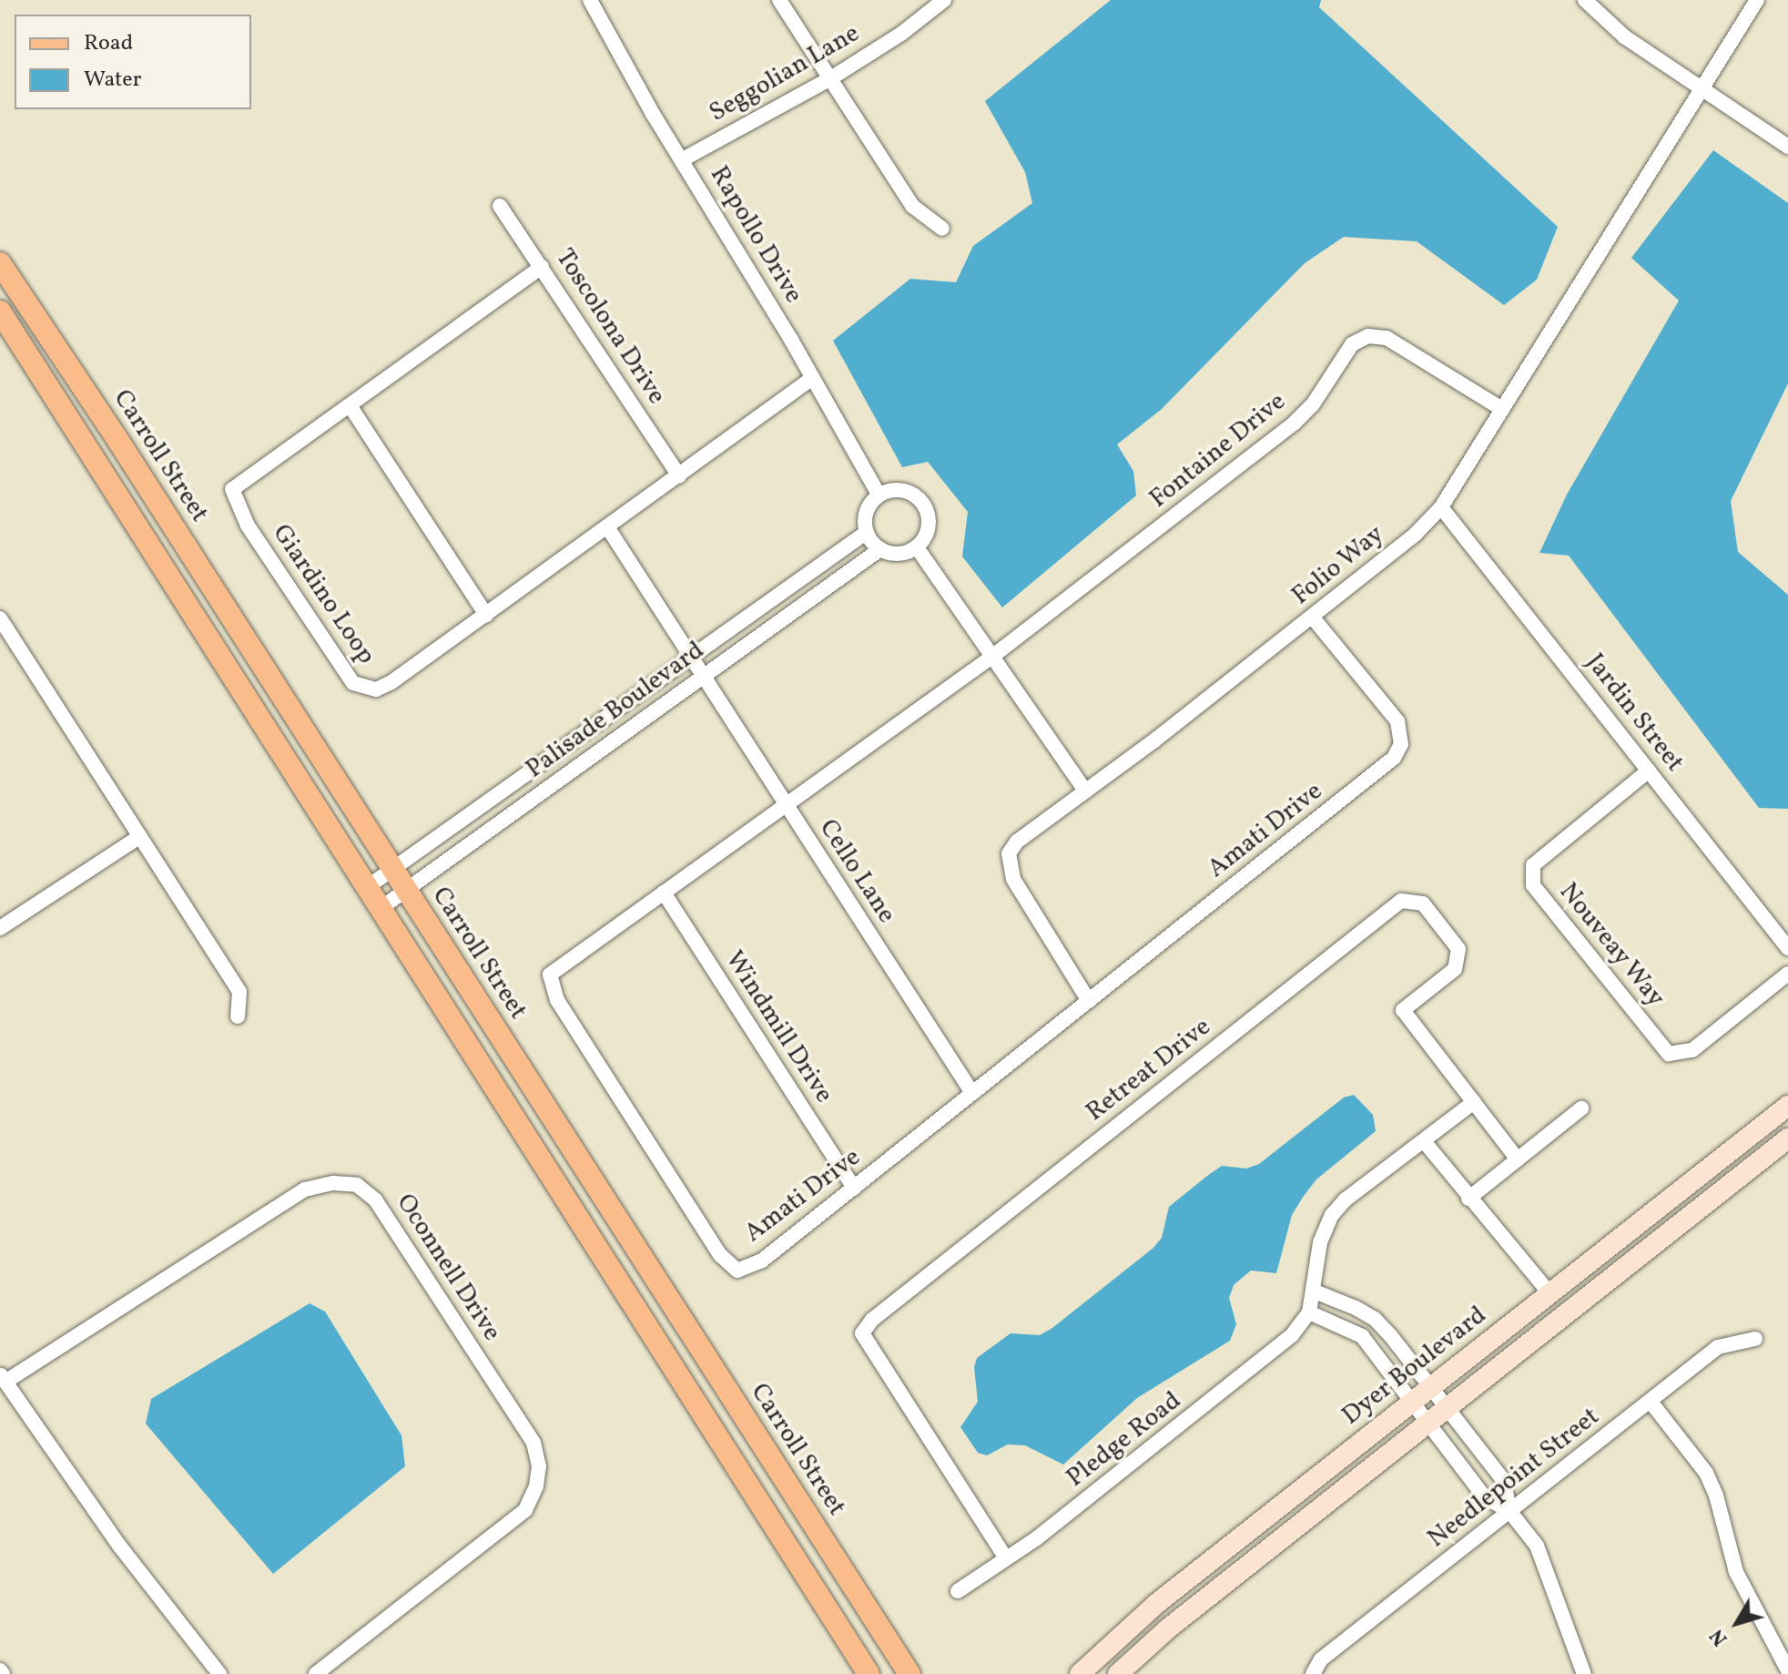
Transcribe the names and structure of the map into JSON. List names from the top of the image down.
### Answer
{
  "streets": {
    "main road": ["Carroll Street", "Dyer Boulevard"],
    "street": [
      "Seggolian Lane",
      "Rapollo Drive",
      "Toscolona Drive",
      "Fontaine Drive",
      "Folio Way",
      "Giardino Loop",
      "Palisade Boulevard",
      "Jardin Street",
      "Amati Drive",
      "Cello Lane",
      "Nouveay Way",
      "Windmill Drive",
      "Retreat Drive",
      "Oconnell Drive",
      "Pledge Road",
      "Needlepoint Street"
    ]
  },
  "crossings": [
    ["Seggolian Lane", "Rapollo Drive"],
    ["Rapollo Drive", "Giardino Loop"],
    ["Rapollo Drive", "Palisade Boulevard"],
    ["Toscolona Drive", "Giardino Loop"],
    ["Fontaine Drive", "Folio Way"],
    ["Fontaine Drive", "Amati Drive"],
    ["Carroll Street", "Palisade Boulevard"],
    ["Folio Way", "Jardin Street"],
    ["Folio Way", "Amati Drive"],
    ["Giardino Loop", "Cello Lane"],
    ["Palisade Boulevard", "Cello Lane"],
    ["Jardin Street", "Nouveay Way"],
    ["Amati Drive", "Cello Lane"],
    ["Amati Drive", "Windmill Drive"],
    ["Retreat Drive", "Pledge Road"]
  ],
  "legend": ["Road", "Water"],
  "north": "bottom left"
}
